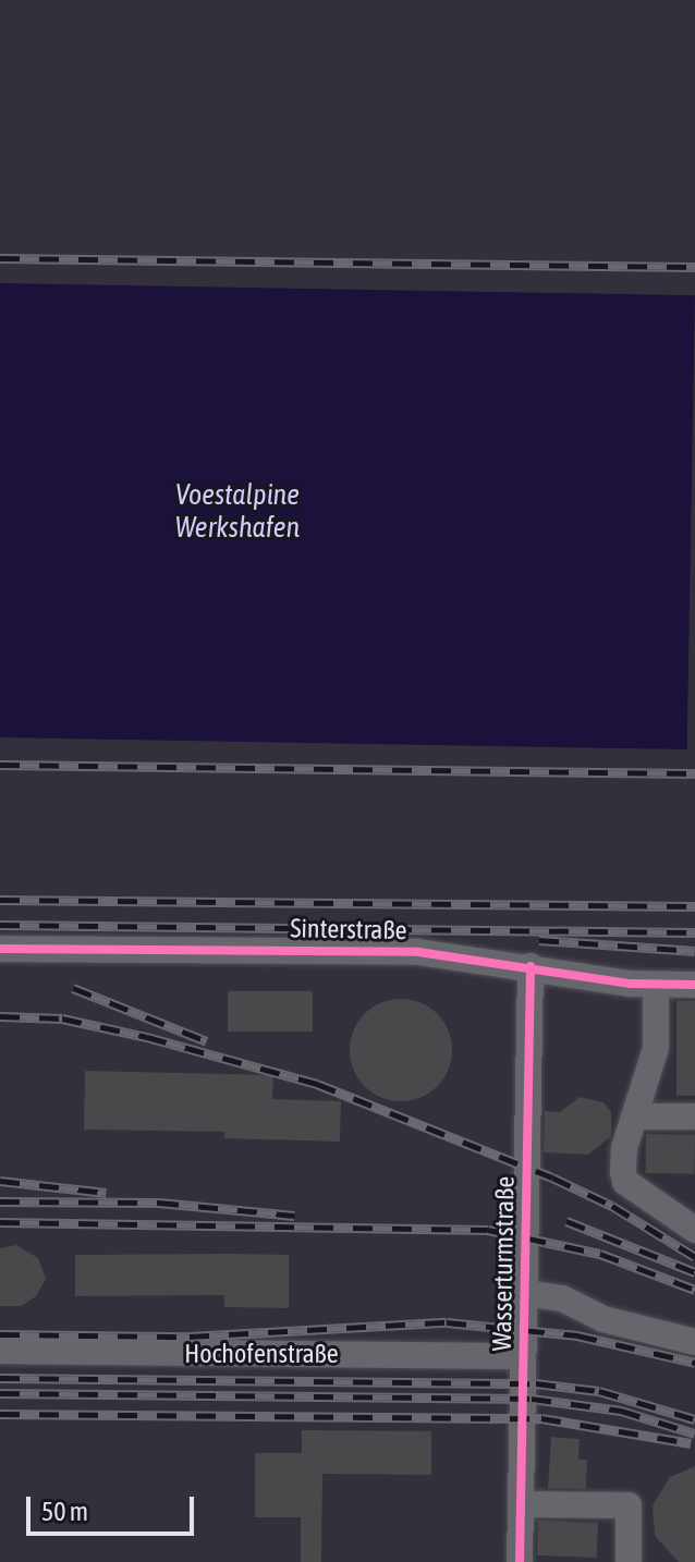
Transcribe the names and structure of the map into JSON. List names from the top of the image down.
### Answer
{
  "streets": {
    "street": ["Sinterstraße", "Wasserturmstraße", "Hochofenstraße"]
  },
  "crossings": [
    ["Sinterstraße", "Wasserturmstraße"],
    ["Wasserturmstraße", "Hochofenstraße"]
  ],
  "water": ["Voestalpine Werkshafen"],
  "scale_bar": "50 m"
}
